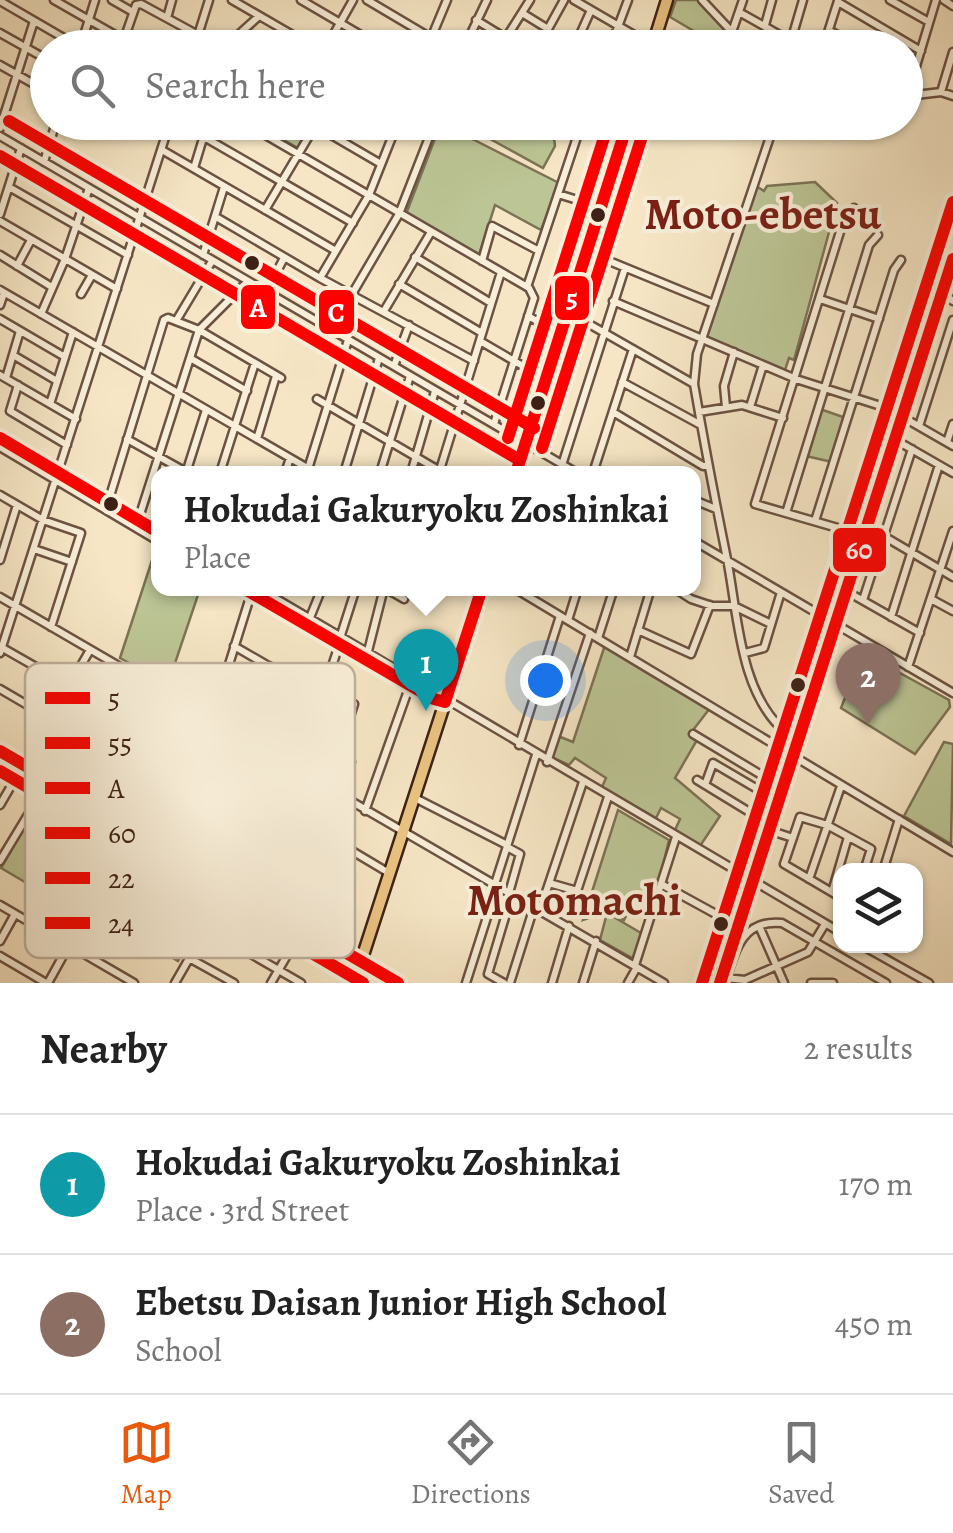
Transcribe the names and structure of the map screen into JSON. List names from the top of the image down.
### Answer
{
  "districts": ["Moto-ebetsu", "Motomachi"],
  "lines": [
    "transit line C",
    "transit line 5",
    "transit line A",
    "transit line 60",
    "transit line 22",
    "transit line 24"
  ],
  "legend": [
    "5",
    "55",
    "A",
    "60",
    "22",
    "24"
  ],
  "page": {
    "search": "Search here",
    "popup": ["Hokudai Gakuryoku Zoshinkai", "Place"],
    "pins": ["1", "2"],
    "heading": ["Nearby", "2 results"],
    "list": [
      {
        "mark": "1",
        "name": "Hokudai Gakuryoku Zoshinkai",
        "note": "Place · 3rd Street",
        "value": "170 m"
      },
      {
        "mark": "2",
        "name": "Ebetsu Daisan Junior High School",
        "note": "School",
        "value": "450 m"
      }
    ],
    "nav": ["Map", "Directions", "Saved"]
  }
}
